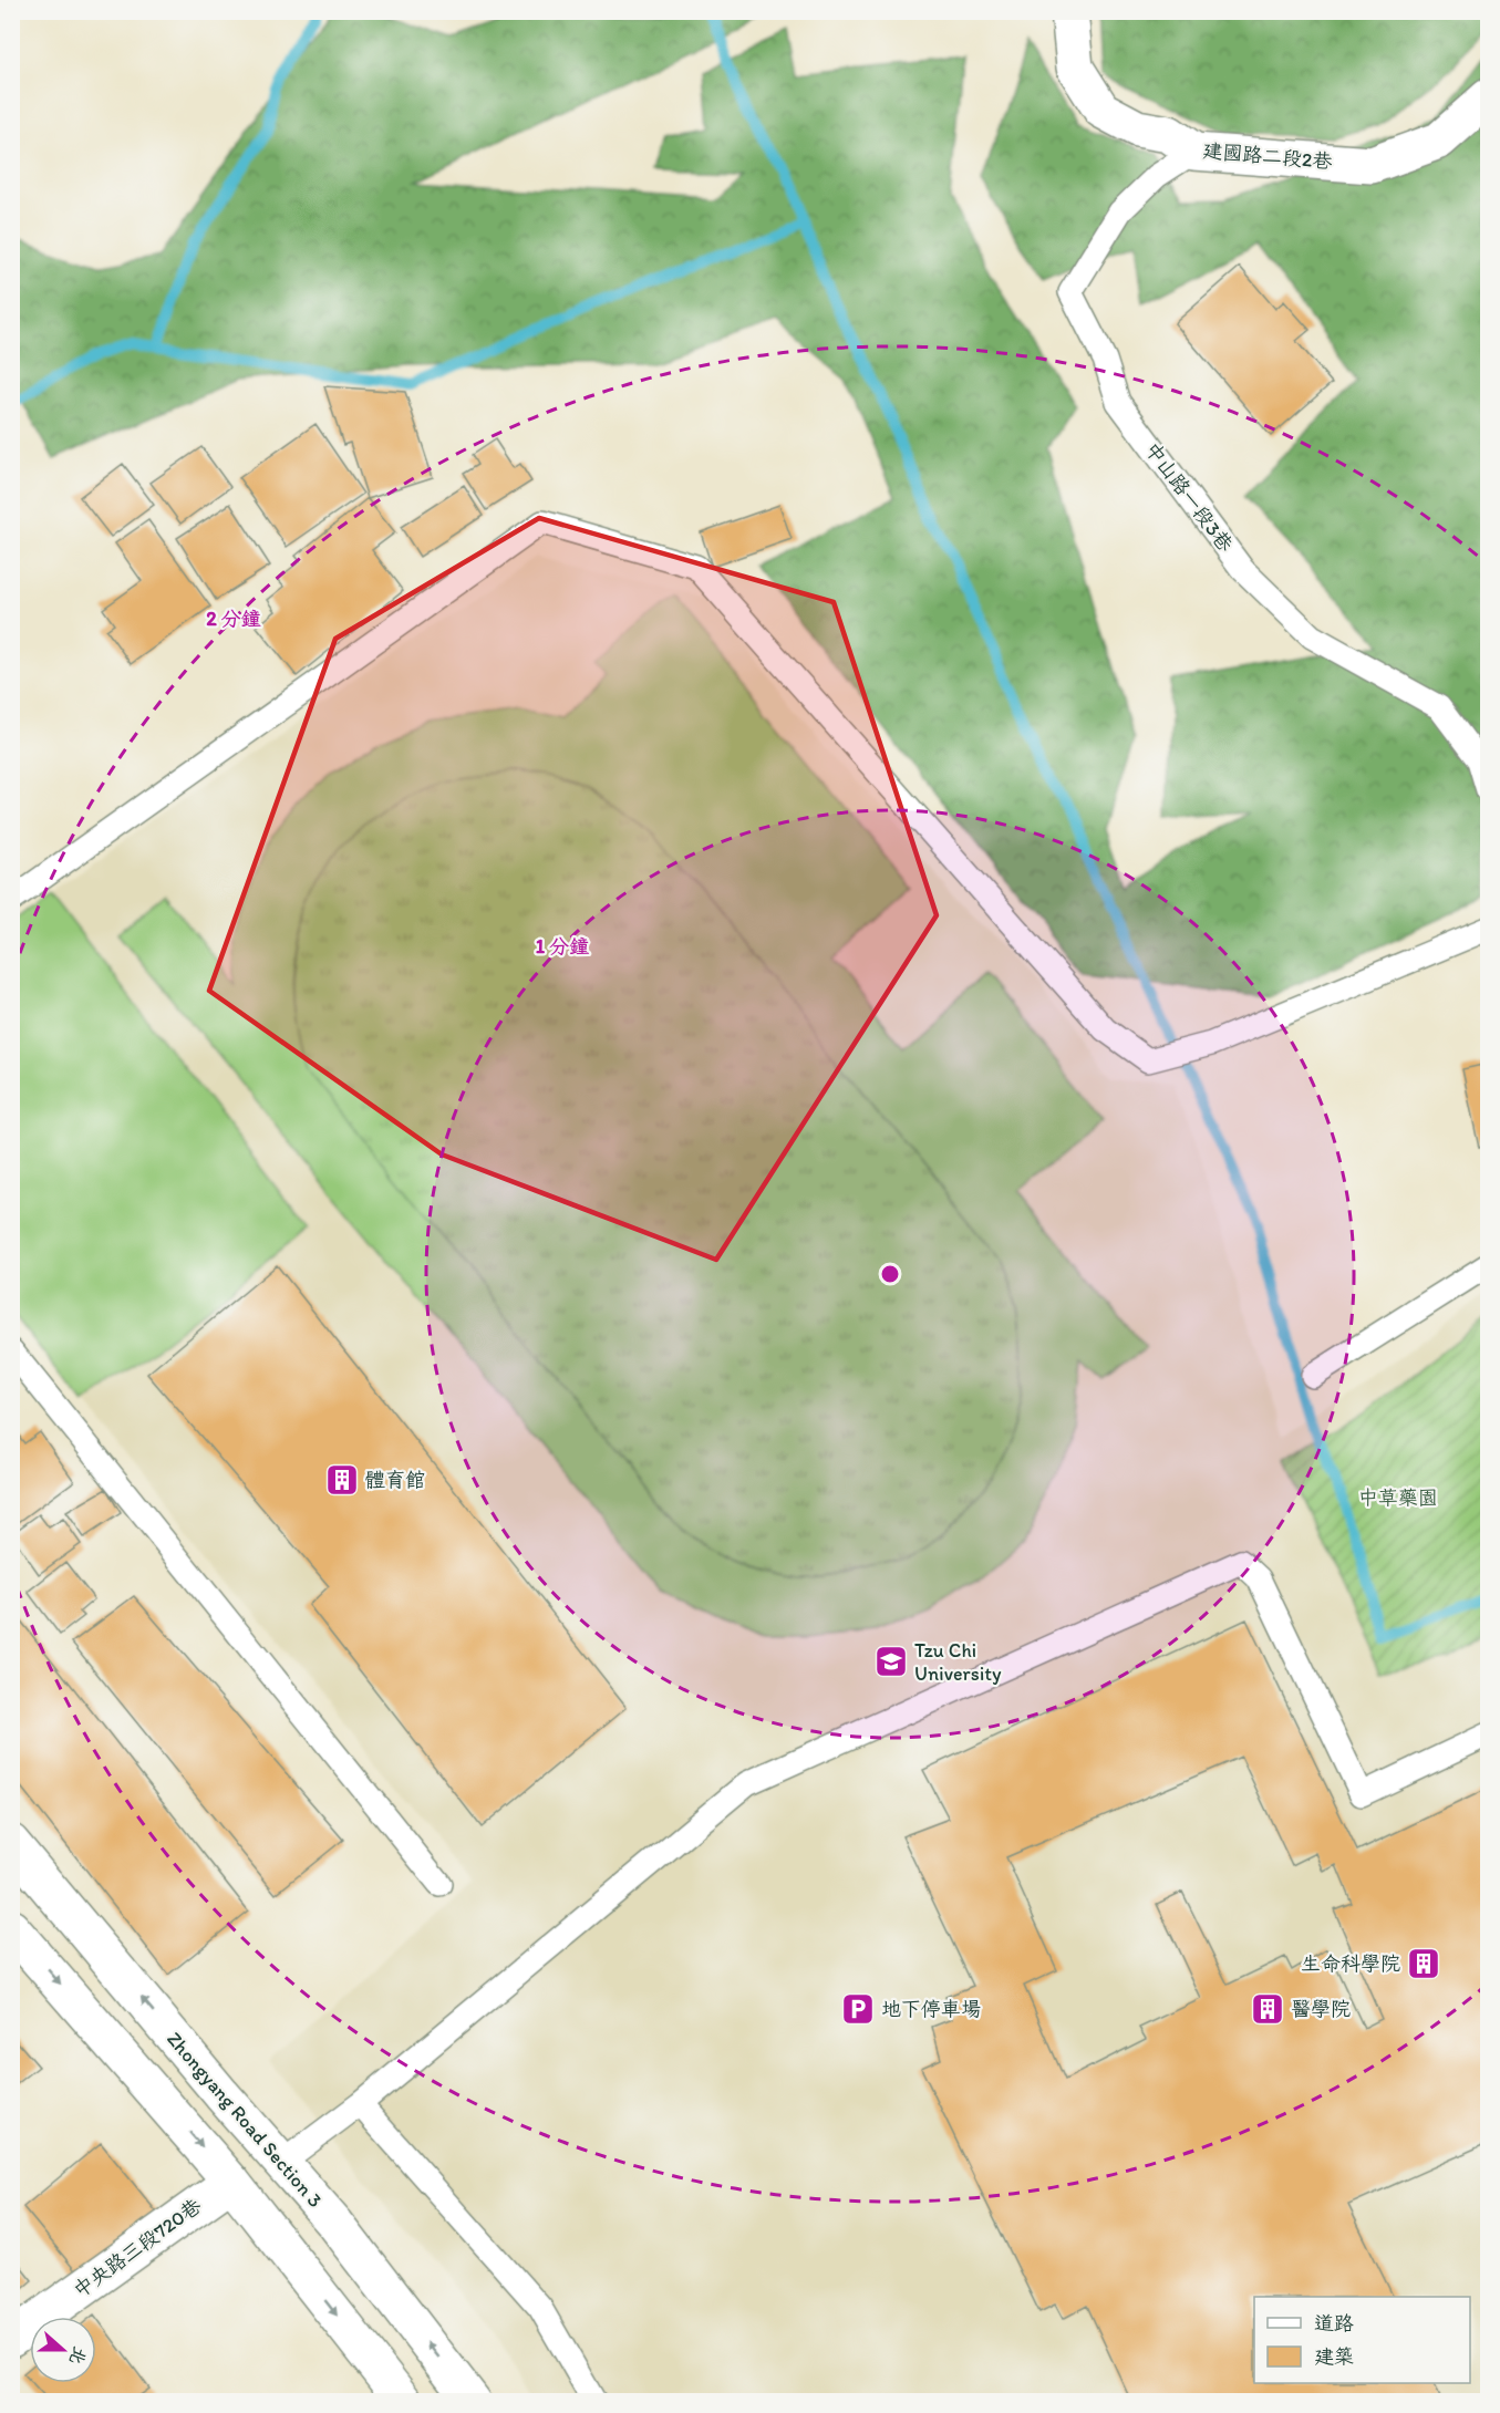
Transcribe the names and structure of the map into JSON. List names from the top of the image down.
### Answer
{
  "streets": {
    "street": ["建國路二段2巷", "Zhongyang Road Section 3", "中央路三段720巷"],
    "lane": ["中山路一段3巷"]
  },
  "crossings": [
    ["建國路二段2巷", "中山路一段3巷"]
  ],
  "parks": ["中草藥園"],
  "places": {
    "building": ["體育館", "生命科學院", "醫學院"],
    "school or university": ["Tzu Chi University"],
    "parking": ["地下停車場"]
  },
  "legend": ["道路", "建築"],
  "north": "right",
  "rings": ["2 分鐘", "1 分鐘"]
}
